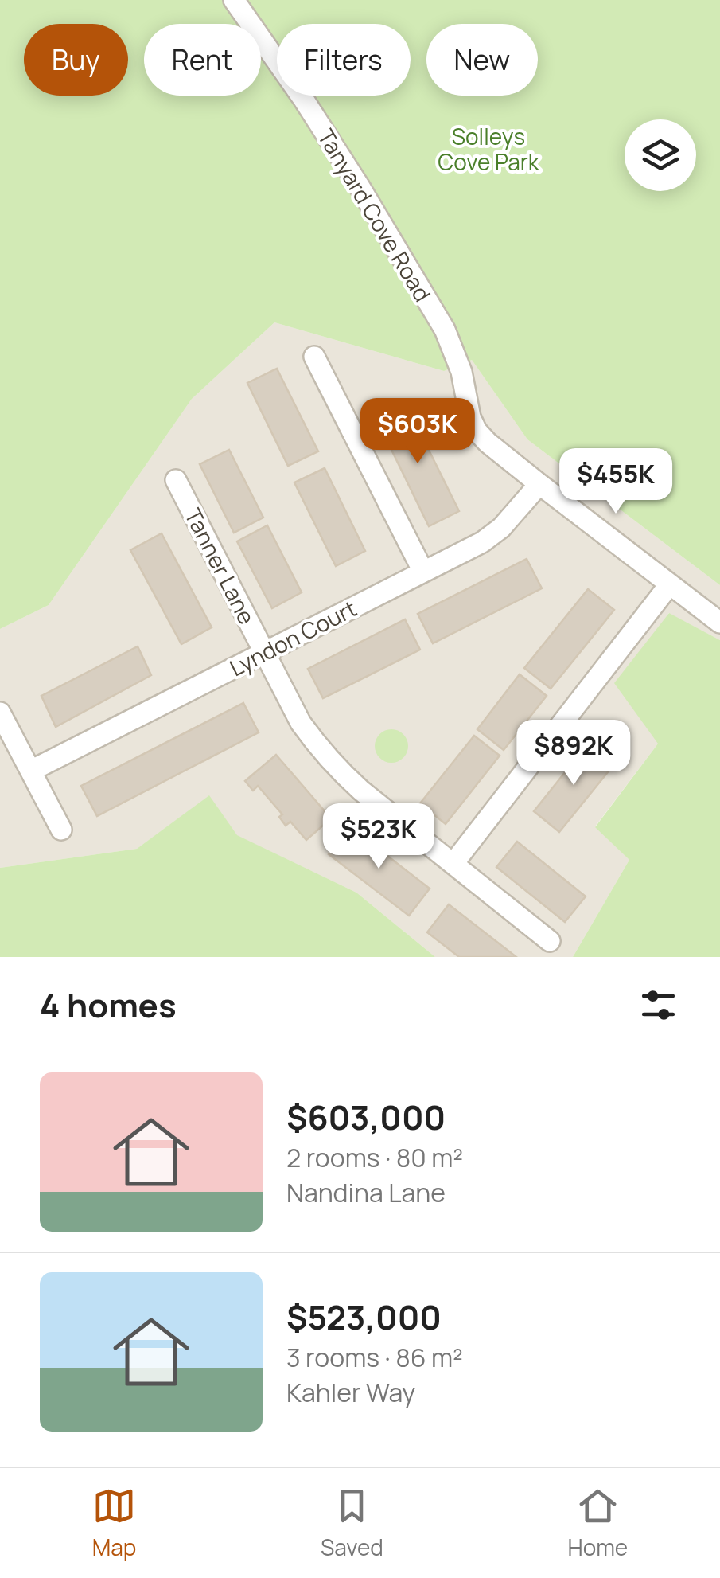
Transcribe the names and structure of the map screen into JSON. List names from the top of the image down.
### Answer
{
  "streets": {
    "street": ["Tanyard Cove Road", "Tanner Lane", "Lyndon Court"]
  },
  "crossings": [
    ["Tanyard Cove Road", "Lyndon Court"],
    ["Tanner Lane", "Lyndon Court"]
  ],
  "parks": ["Solleys Cove Park"],
  "page": {
    "chip": [
      "Buy",
      "Rent",
      "Filters",
      "New"
    ],
    "price": [
      "$603K",
      "$455K",
      "$892K",
      "$523K"
    ],
    "heading": "4 homes",
    "list": [
      {
        "name": "$603,000",
        "note": "2 rooms · 80 m² · Nandina Lane"
      },
      {
        "name": "$523,000",
        "note": "3 rooms · 86 m² · Kahler Way"
      }
    ],
    "tabs": ["Map", "Saved", "Home"]
  }
}
